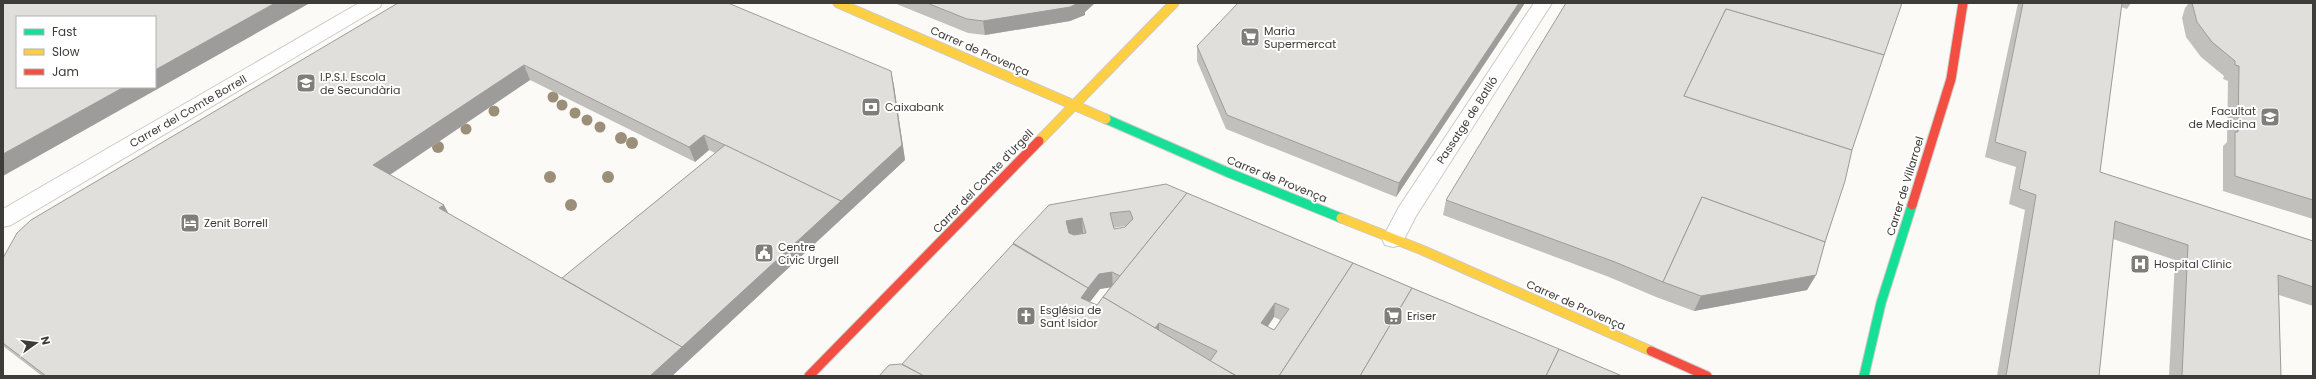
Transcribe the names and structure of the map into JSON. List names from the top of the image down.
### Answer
{
  "streets": {
    "street": [
      "Carrer de Provença",
      "Carrer del Comte Borrell",
      "Passatge de Batlló",
      "Carrer del Comte d'Urgell",
      "Carrer de Villarroel"
    ]
  },
  "crossings": [
    ["Carrer de Provença", "Passatge de Batlló"],
    ["Carrer de Provença", "Carrer del Comte d'Urgell"]
  ],
  "places": {
    "supermarket": ["Maria Supermercat", "Eriser"],
    "school or university": ["I.P.S.I. Escola de Secundària", "Facultat de Medicina"],
    "bank": ["Caixabank"],
    "hotel": ["Zenit Borrell"],
    "public building": ["Centre Cívic Urgell"],
    "hospital": ["Hospital Clínic"],
    "church": ["Església de Sant Isidor"]
  },
  "legend": ["Fast", "Slow", "Jam"],
  "north": "right"
}
